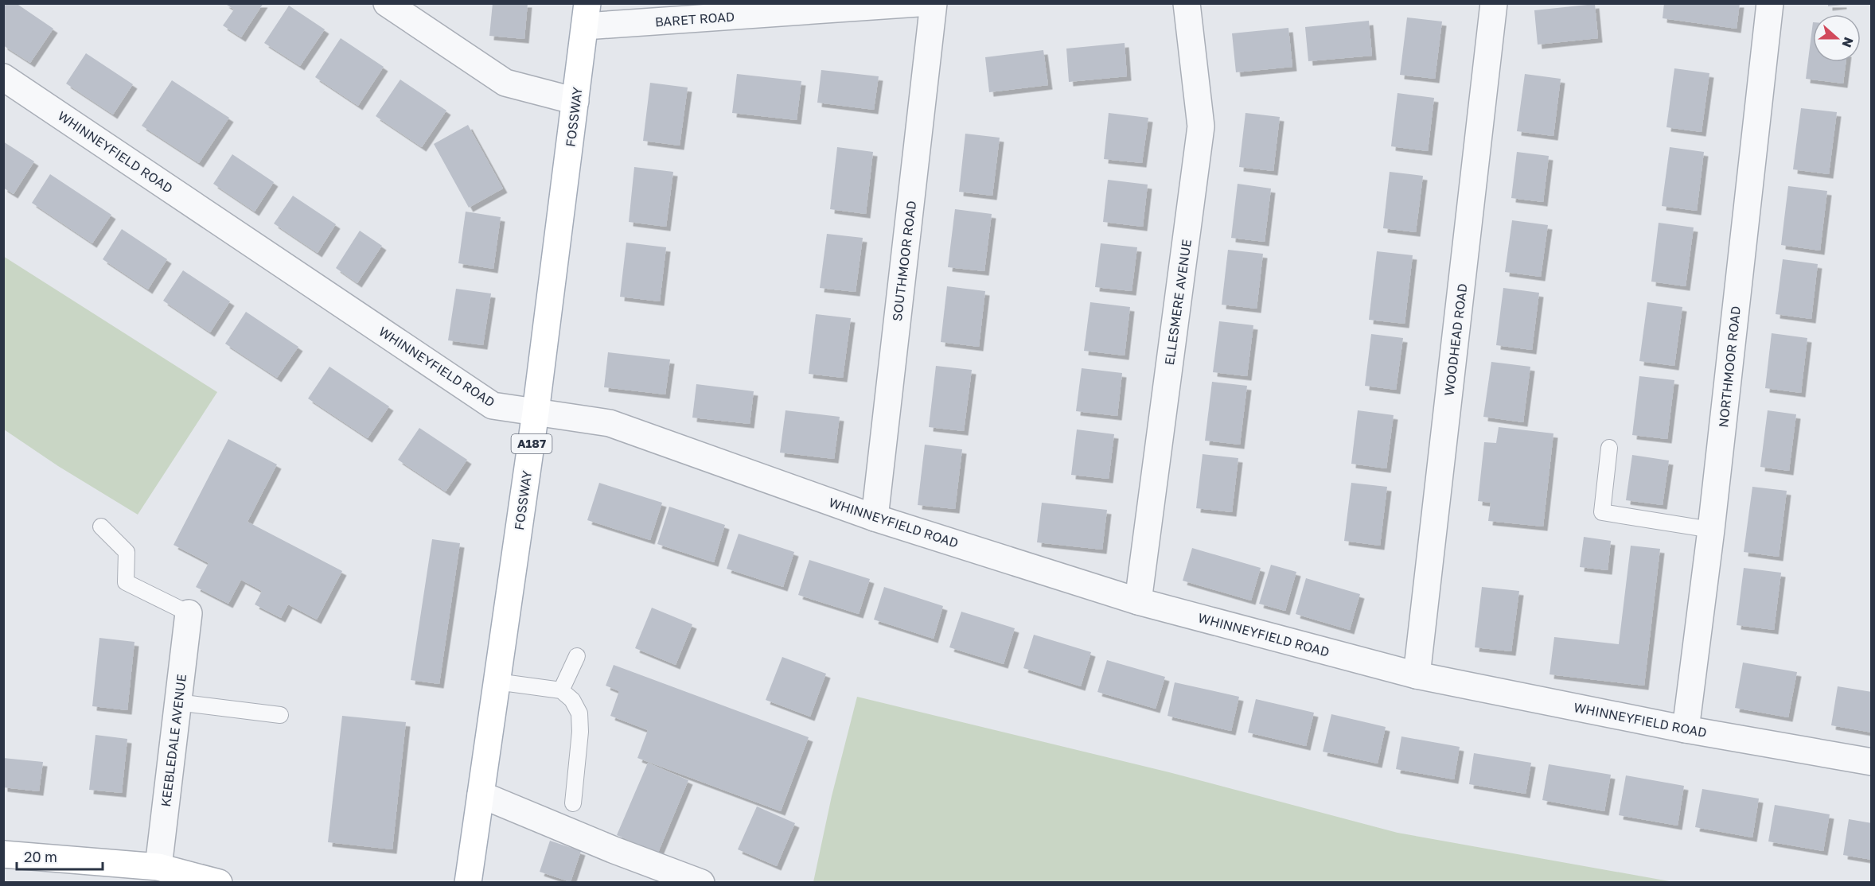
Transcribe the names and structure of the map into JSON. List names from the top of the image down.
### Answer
{
  "streets": {
    "main road": ["FOSSWAY", "A187"],
    "street": [
      "BARET ROAD",
      "WHINNEYFIELD ROAD",
      "SOUTHMOOR ROAD",
      "ELLESMERE AVENUE",
      "WOODHEAD ROAD",
      "NORTHMOOR ROAD",
      "KEEBLEDALE AVENUE"
    ]
  },
  "crossings": [
    ["BARET ROAD", "FOSSWAY"],
    ["FOSSWAY", "WHINNEYFIELD ROAD"],
    ["WHINNEYFIELD ROAD", "SOUTHMOOR ROAD"],
    ["WHINNEYFIELD ROAD", "ELLESMERE AVENUE"],
    ["WHINNEYFIELD ROAD", "WOODHEAD ROAD"],
    ["WHINNEYFIELD ROAD", "NORTHMOOR ROAD"]
  ],
  "scale_bar": "20 m",
  "north": "right"
}
